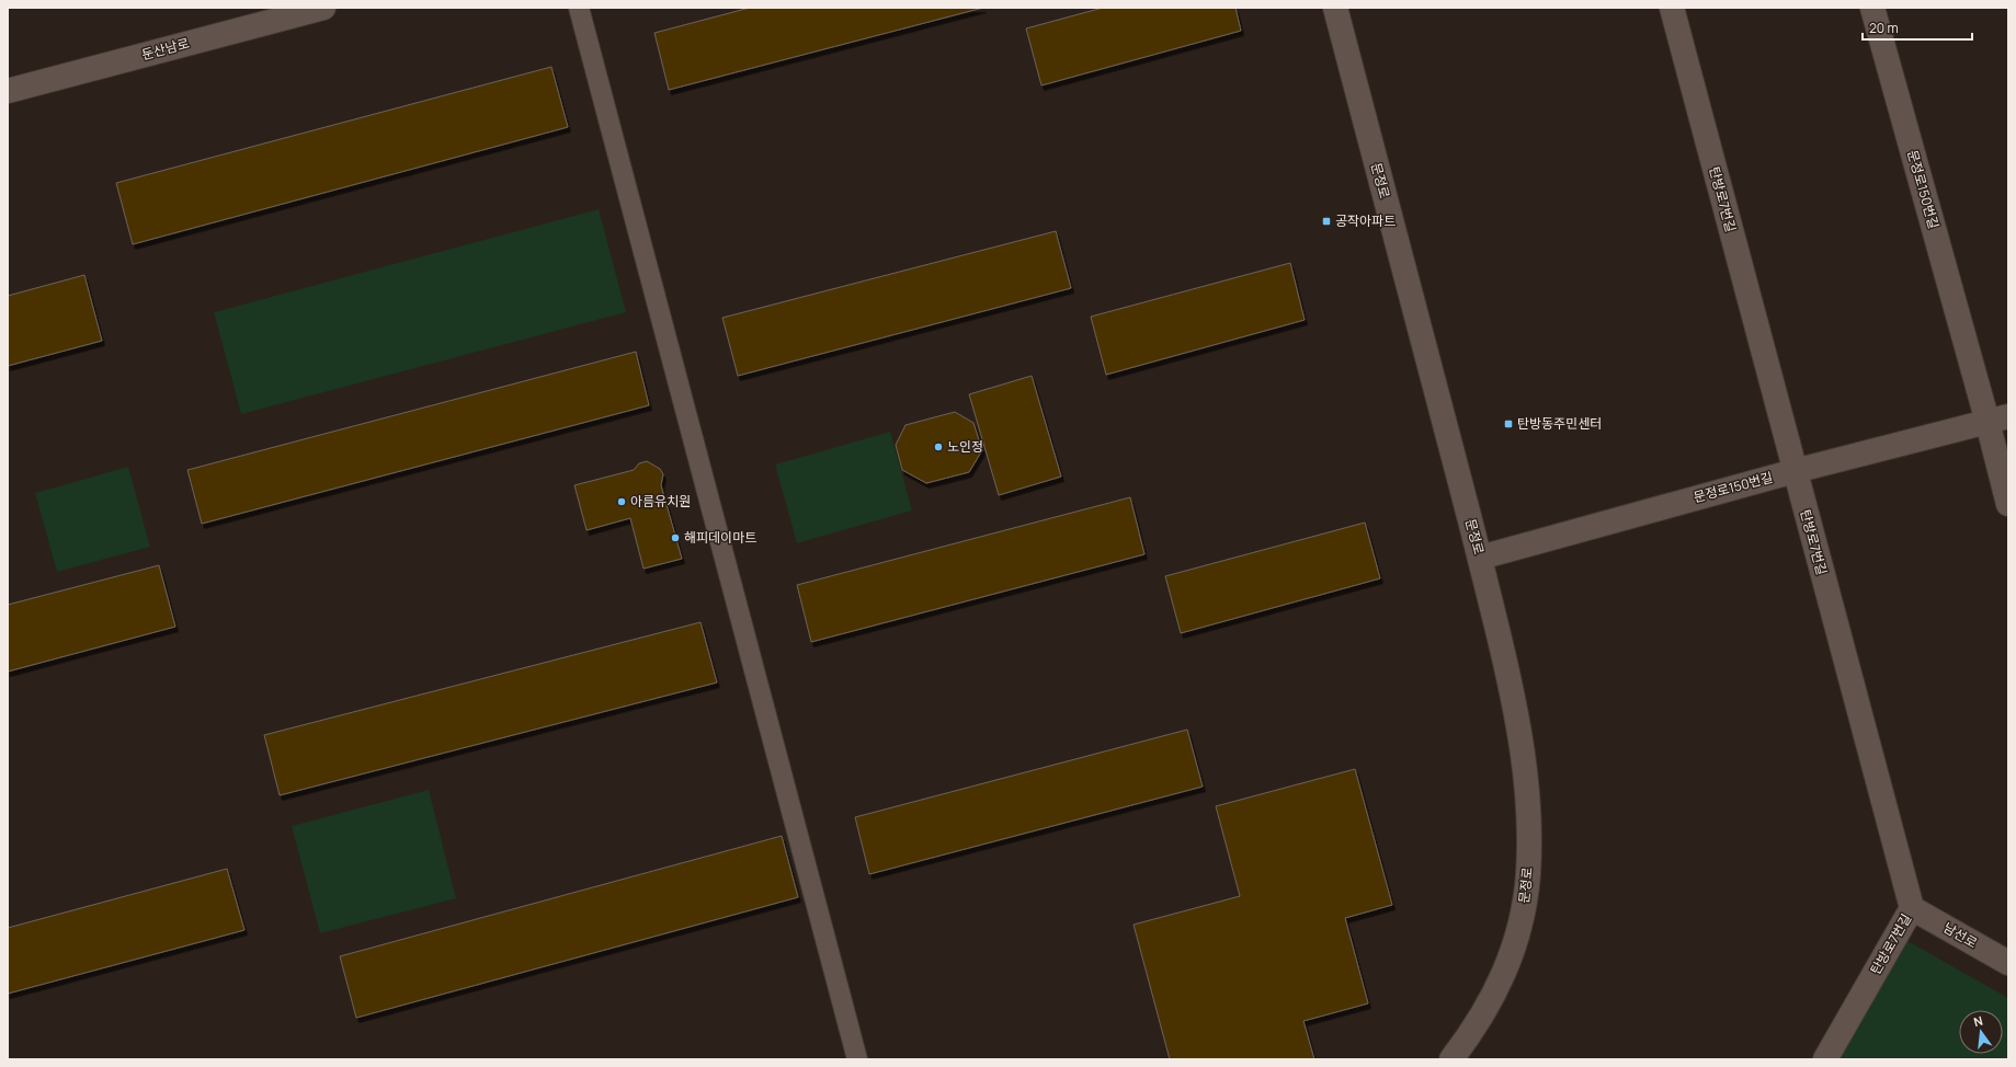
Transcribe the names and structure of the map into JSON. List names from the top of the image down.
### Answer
{
  "streets": {
    "street": [
      "둔산남로",
      "문정로",
      "문정로150번길",
      "탄방로7번길",
      "남선로"
    ]
  },
  "crossings": [
    ["문정로", "문정로150번길"],
    ["문정로150번길", "탄방로7번길"],
    ["탄방로7번길", "남선로"]
  ],
  "places": {
    "transit": ["공작아파트", "탄방동주민센터"],
    "other": ["노인정", "아름유치원", "해피데이마트"]
  },
  "scale_bar": "20 m",
  "north": "top"
}
